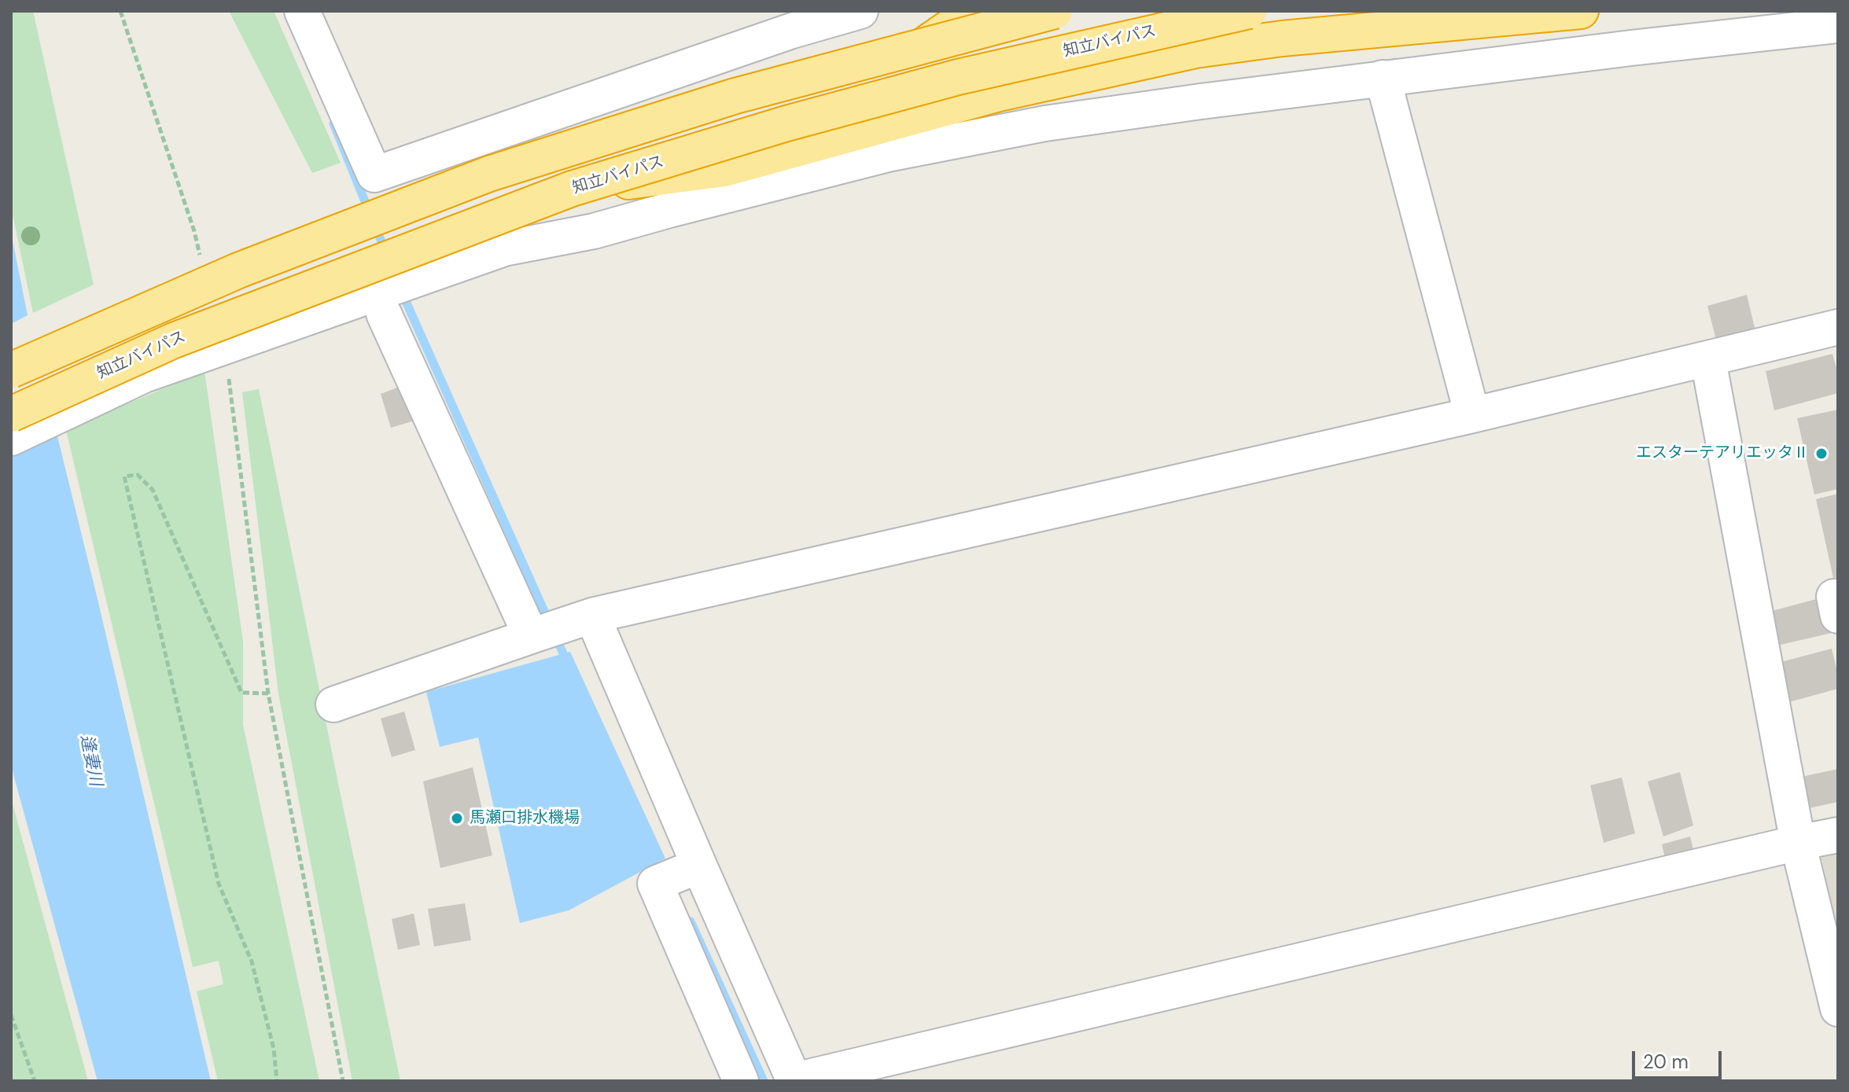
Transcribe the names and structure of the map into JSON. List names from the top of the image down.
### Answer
{
  "streets": {
    "highway": ["知立バイパス"]
  },
  "water": ["逢妻川"],
  "places": ["エスターテアリエッタⅡ", "馬瀬口排水機場"],
  "scale_bar": "20 m"
}
